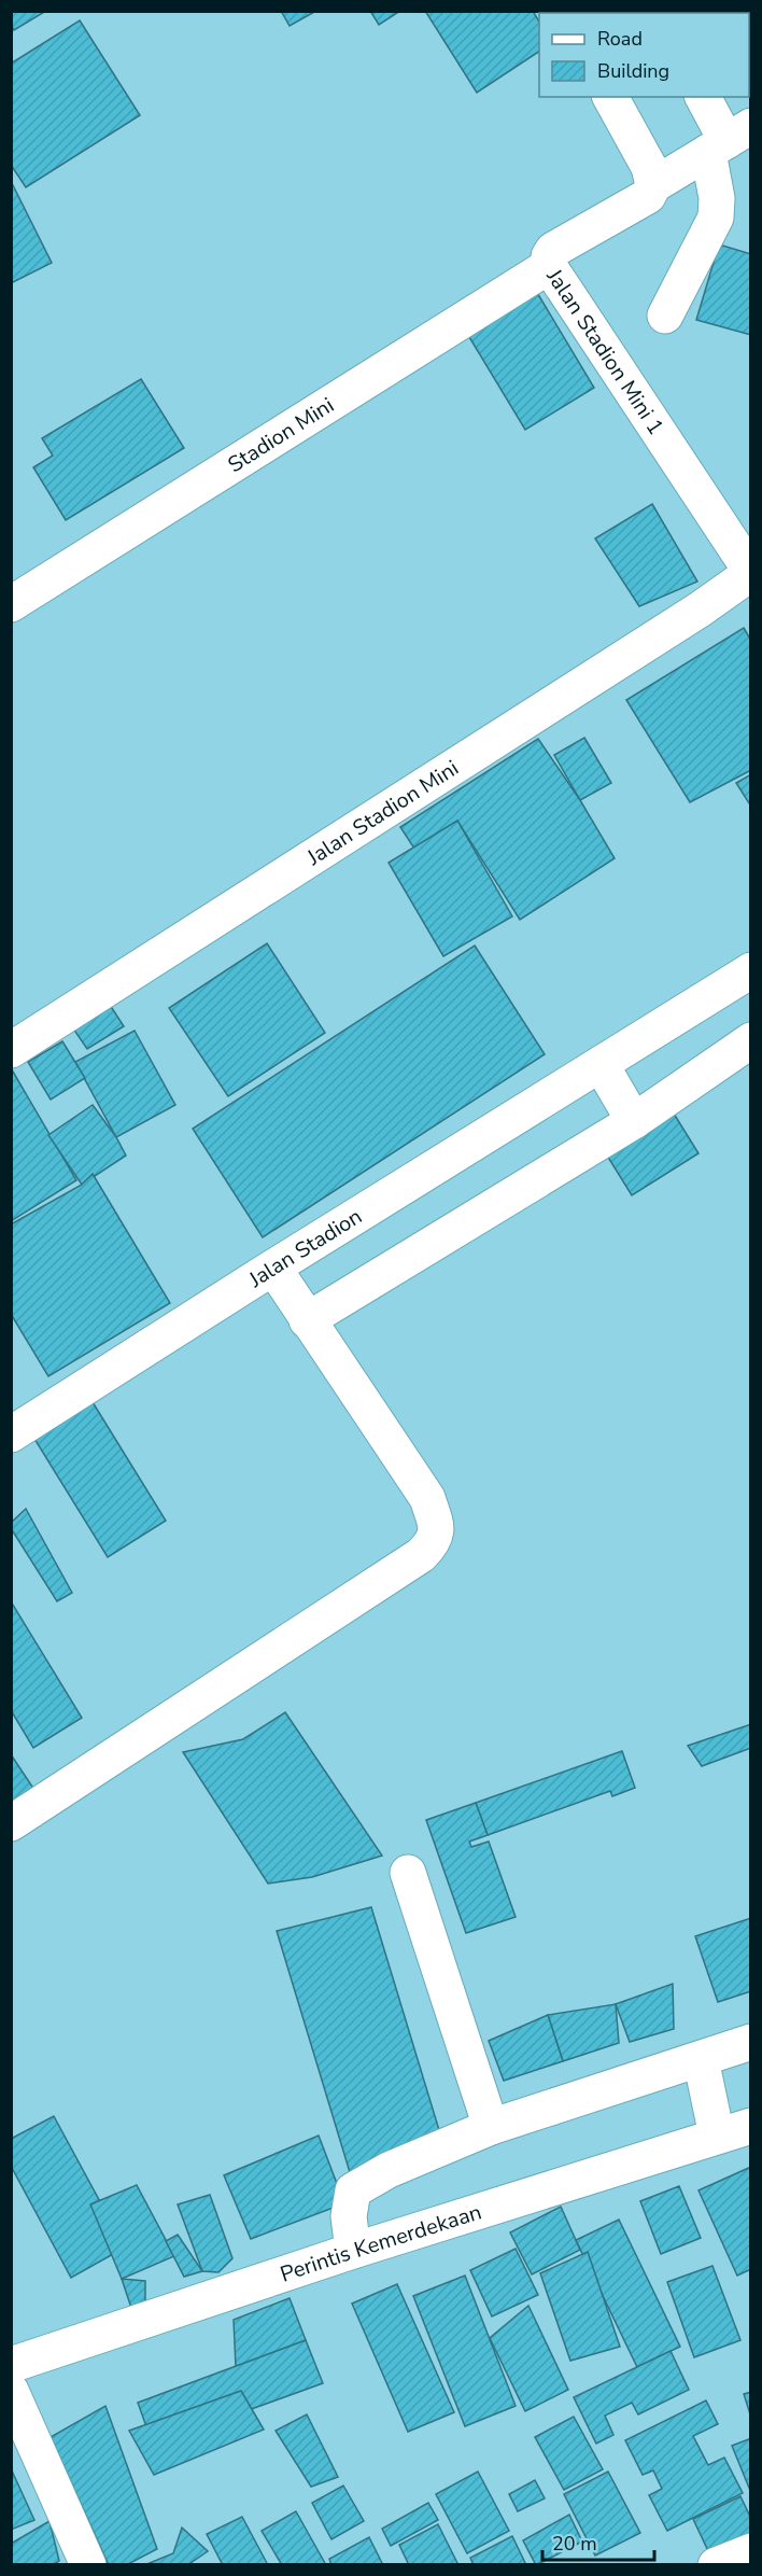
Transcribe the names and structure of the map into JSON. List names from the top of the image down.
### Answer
{
  "streets": {
    "street": [
      "Jalan Stadion Mini 1",
      "Stadion Mini",
      "Jalan Stadion Mini",
      "Jalan Stadion",
      "Perintis Kemerdekaan"
    ]
  },
  "crossings": [
    ["Jalan Stadion Mini 1", "Stadion Mini"],
    ["Jalan Stadion Mini 1", "Jalan Stadion Mini"]
  ],
  "legend": ["Road", "Building"],
  "scale_bar": "20 m"
}
